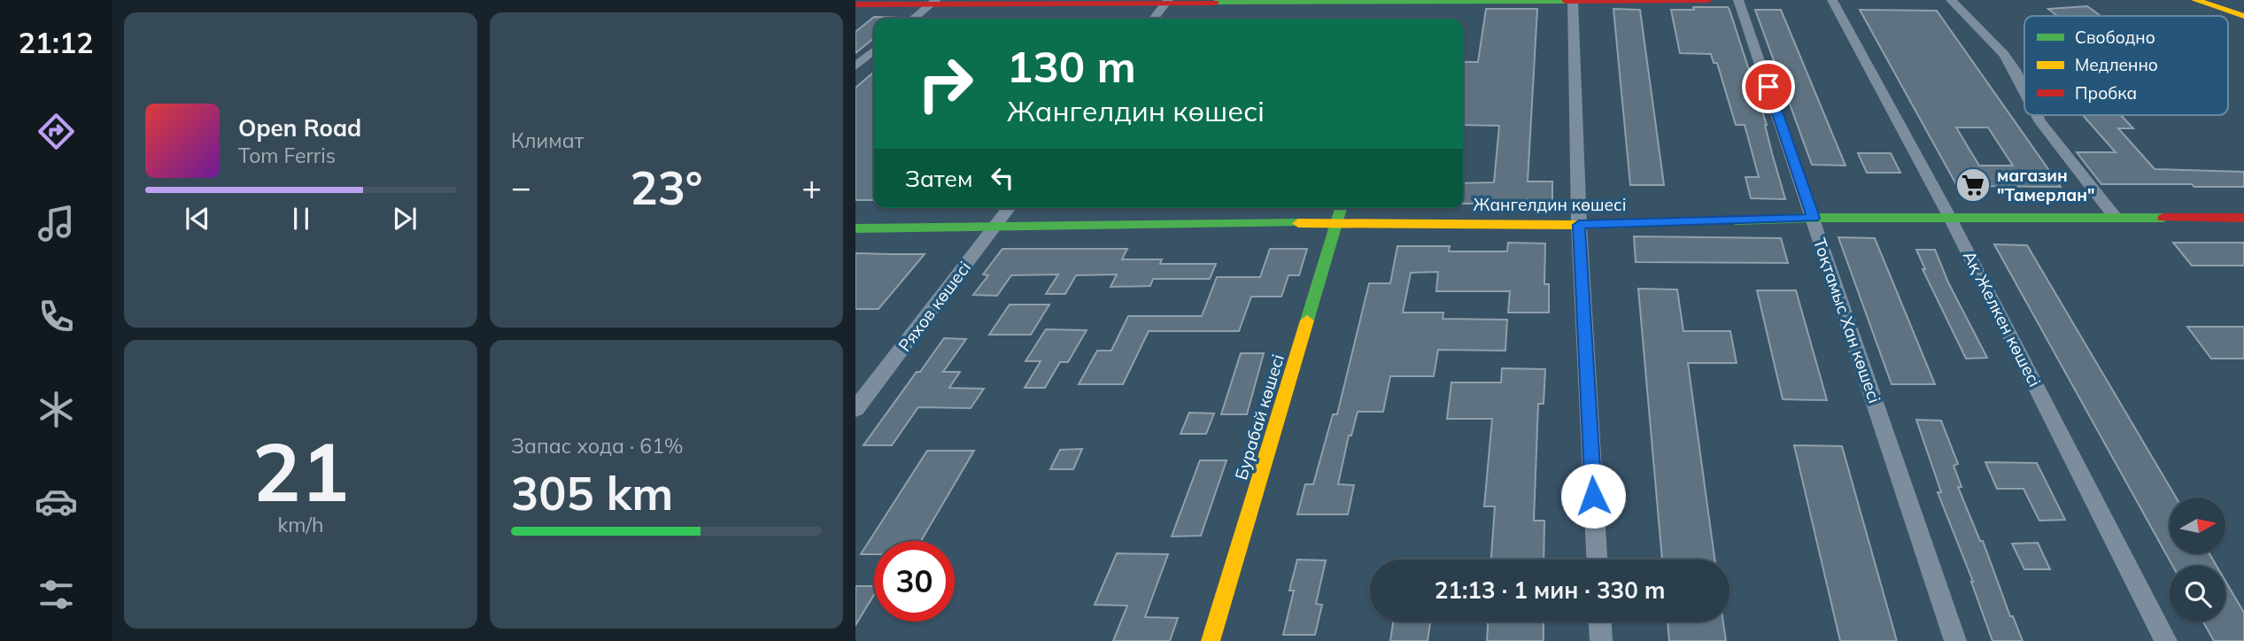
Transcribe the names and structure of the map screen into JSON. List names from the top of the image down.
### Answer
{
  "streets": {
    "main road": ["Жангелдин көшесі", "Бурабай көшесі"],
    "street": ["Ряхов көшесі", "Ақ Желкен көшесі", "Тоқтамыс Хан көшесі"]
  },
  "crossings": [
    ["Жангелдин көшесі", "Ряхов көшесі"],
    ["Жангелдин көшесі", "Ақ Желкен көшесі"],
    ["Жангелдин көшесі", "Тоқтамыс Хан көшесі"],
    ["Жангелдин көшесі", "Бурабай көшесі"]
  ],
  "places": {
    "supermarket": ["магазин \"Тамерлан\""]
  },
  "legend": ["Свободно", "Медленно", "Пробка"],
  "north": "right",
  "page": {
    "tabs": "21:12",
    "tile": [
      "Климат",
      ["21", "km/h"],
      ["Запас хода · 61%", "305 km"]
    ],
    "turn": ["130 m", "Жангелдин көшесі"],
    "song": ["Open Road", "Tom Ferris"],
    "then": "Затем",
    "heat": ["−", "23°", "+"],
    "limit": "30",
    "trip": "21:13 · 1 мин · 330 m"
  }
}
